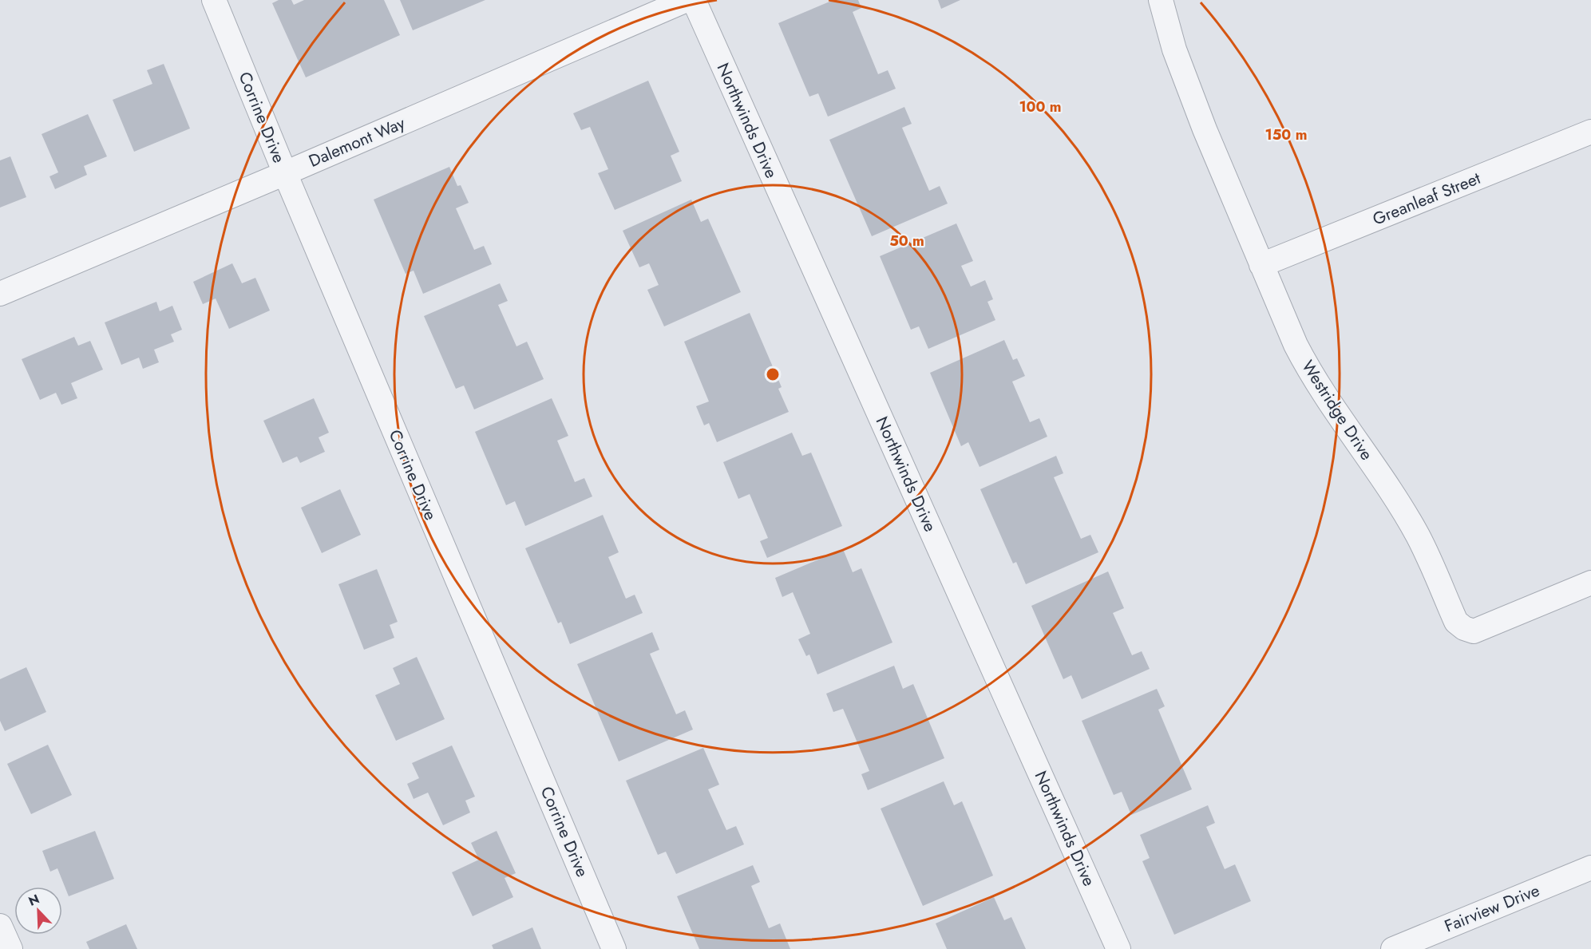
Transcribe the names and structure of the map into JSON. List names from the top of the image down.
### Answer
{
  "streets": {
    "street": [
      "Corrine Drive",
      "Northwinds Drive",
      "Dalemont Way",
      "Greanleaf Street",
      "Westridge Drive",
      "Fairview Drive"
    ]
  },
  "crossings": [
    ["Corrine Drive", "Dalemont Way"],
    ["Greanleaf Street", "Westridge Drive"]
  ],
  "north": "top left",
  "rings": ["100 m", "150 m", "50 m"]
}
